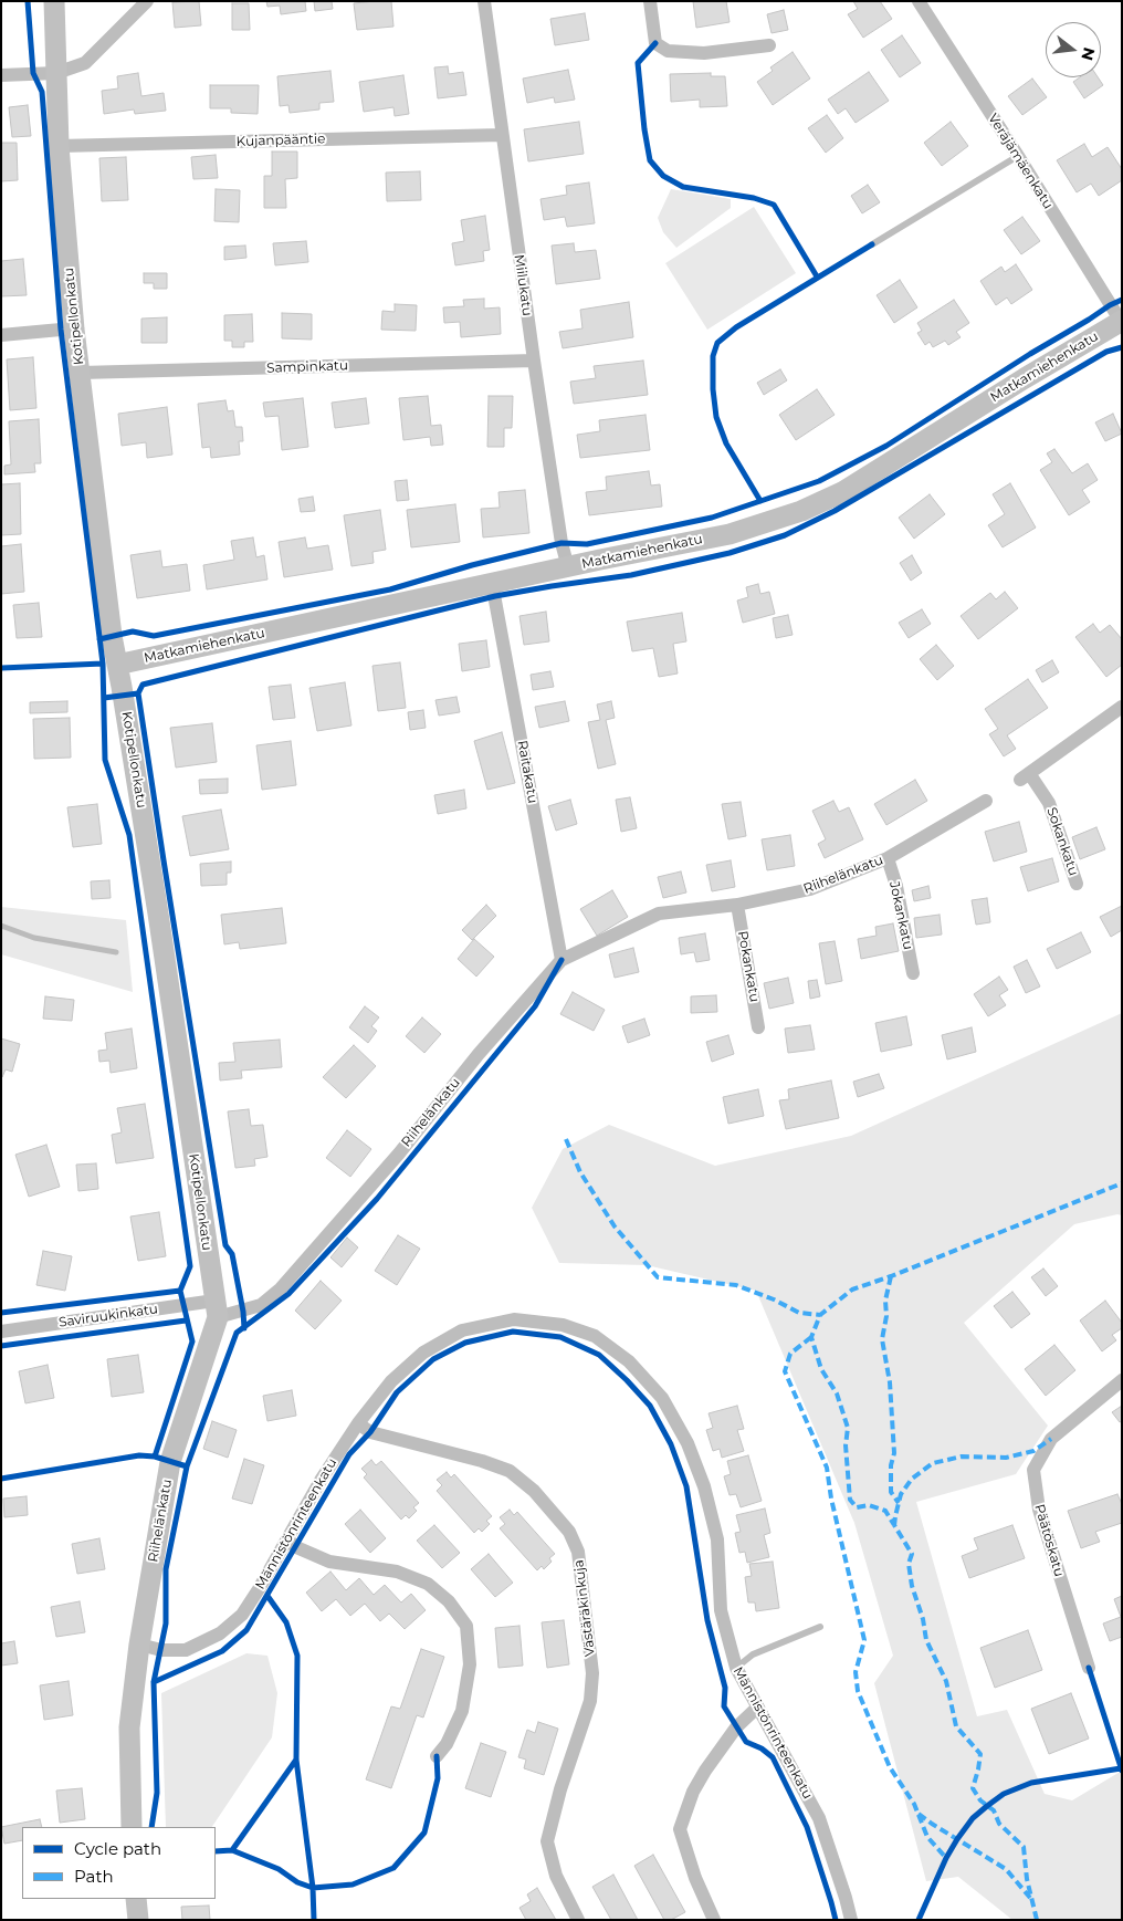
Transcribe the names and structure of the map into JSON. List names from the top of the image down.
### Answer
{
  "streets": {
    "street": [
      "Kujanpääntie",
      "Veräjämäenkatu",
      "Miilukatu",
      "Kotipellonkatu",
      "Sampinkatu",
      "Matkamiehenkatu",
      "Raitakatu",
      "Sokankatu",
      "Riihelänkatu",
      "Jokankatu",
      "Pokankatu",
      "Saviruukinkatu",
      "Männistönrinteenkatu",
      "Päätöskatu",
      "Västäräkinkuja"
    ]
  },
  "crossings": [
    ["Kujanpääntie", "Miilukatu"],
    ["Kujanpääntie", "Kotipellonkatu"],
    ["Veräjämäenkatu", "Matkamiehenkatu"],
    ["Miilukatu", "Sampinkatu"],
    ["Miilukatu", "Matkamiehenkatu"],
    ["Kotipellonkatu", "Sampinkatu"],
    ["Kotipellonkatu", "Matkamiehenkatu"],
    ["Kotipellonkatu", "Riihelänkatu"],
    ["Kotipellonkatu", "Saviruukinkatu"],
    ["Matkamiehenkatu", "Raitakatu"],
    ["Raitakatu", "Riihelänkatu"],
    ["Riihelänkatu", "Jokankatu"],
    ["Riihelänkatu", "Pokankatu"],
    ["Riihelänkatu", "Saviruukinkatu"],
    ["Riihelänkatu", "Männistönrinteenkatu"],
    ["Männistönrinteenkatu", "Västäräkinkuja"]
  ],
  "legend": ["Cycle path", "Path"],
  "north": "right"
}
